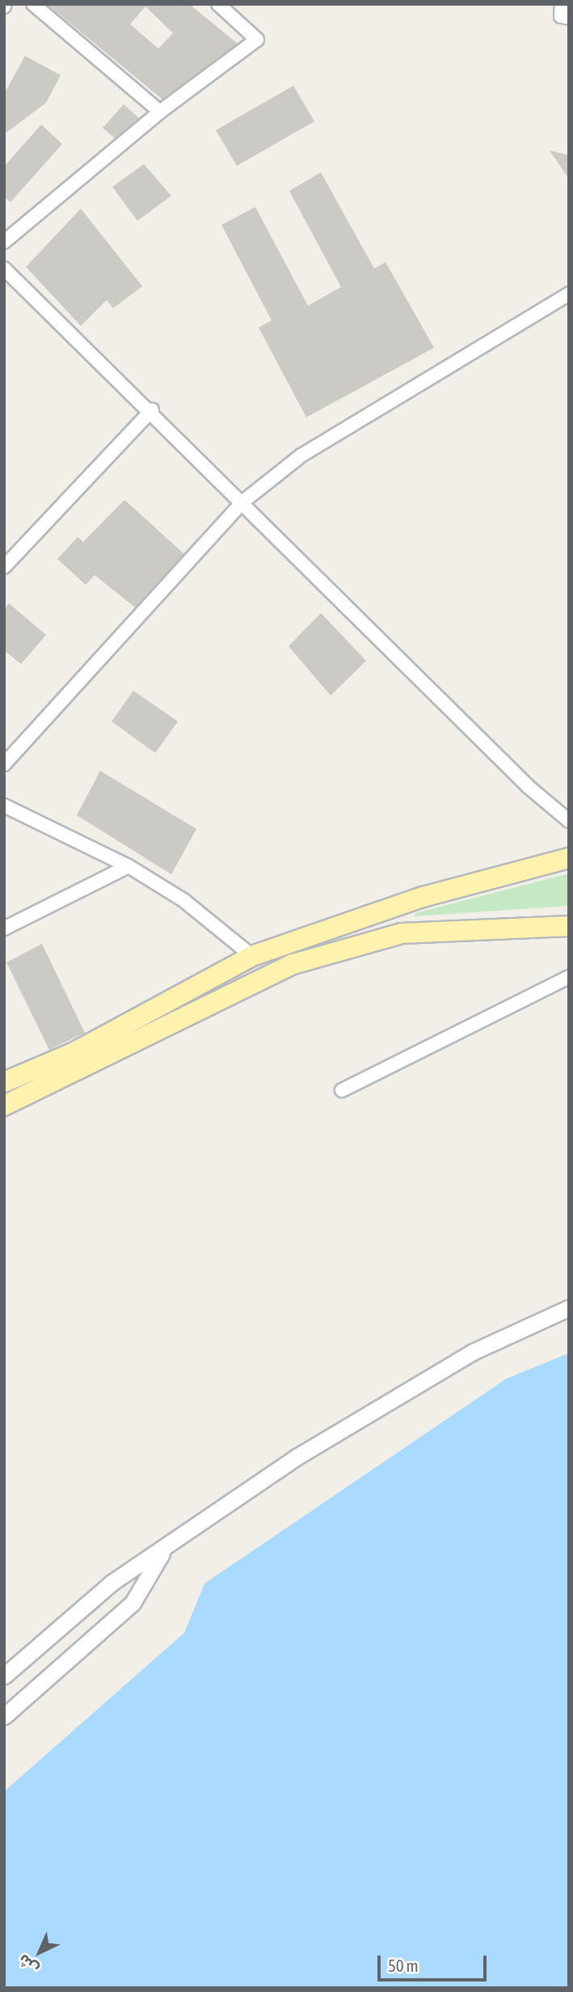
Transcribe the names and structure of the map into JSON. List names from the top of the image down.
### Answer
{
  "scale_bar": "50 m",
  "north": "bottom left"
}
